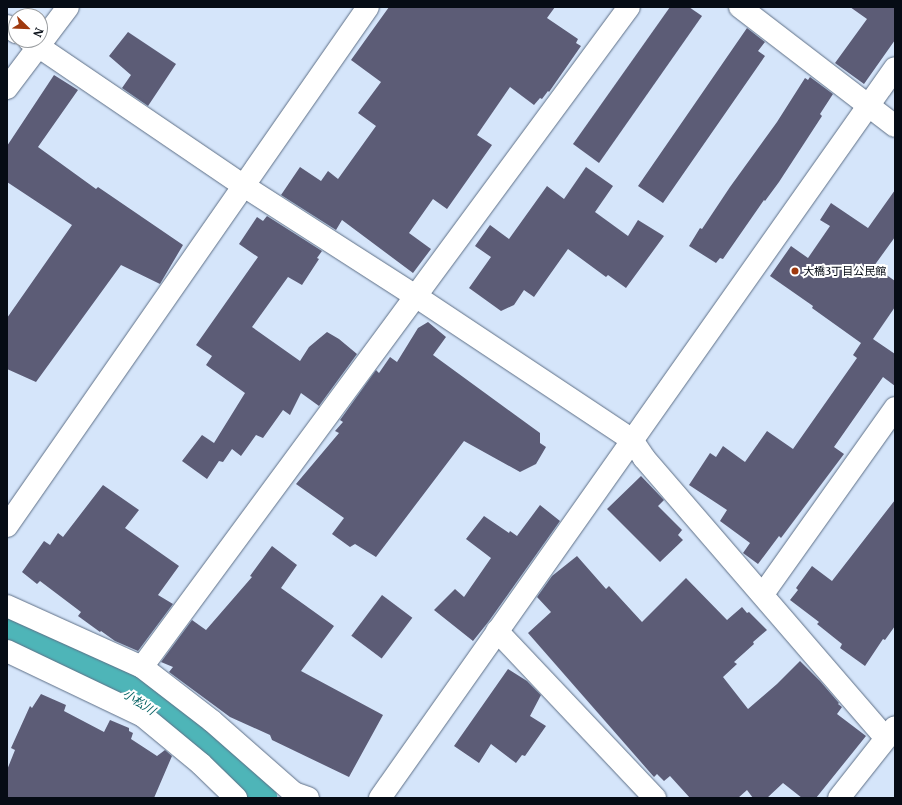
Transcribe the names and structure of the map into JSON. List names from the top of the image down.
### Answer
{
  "water": ["小松川"],
  "places": ["大橋3丁目公民館"],
  "north": "bottom right"
}
